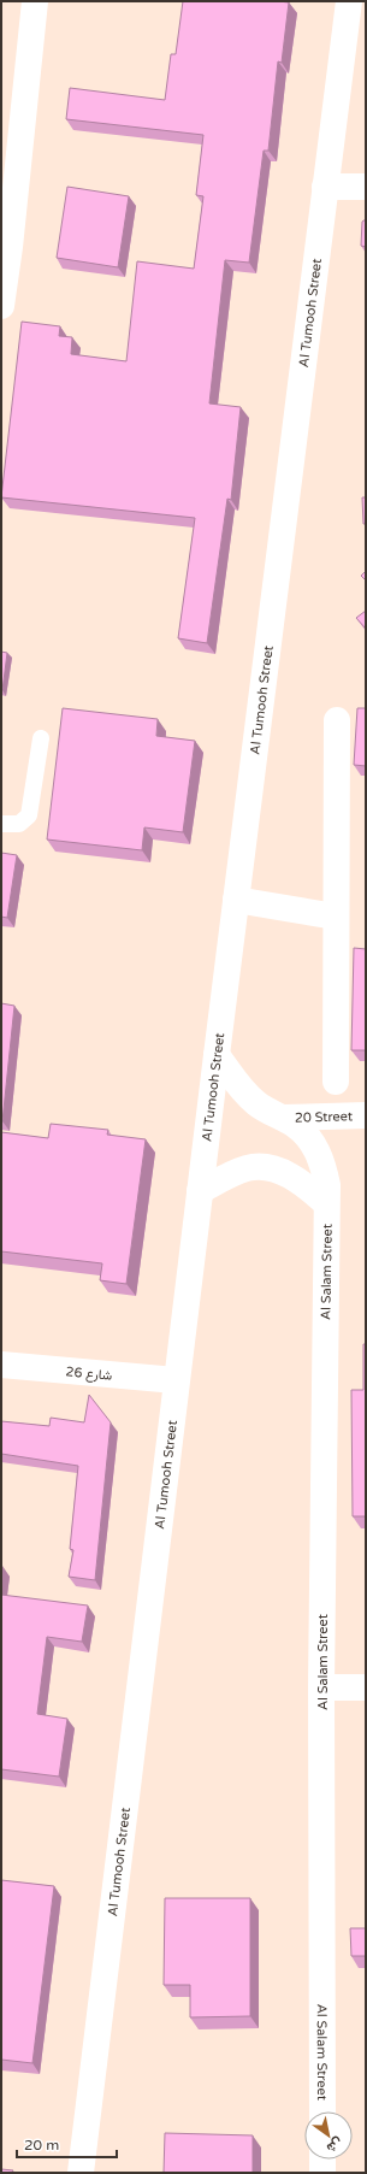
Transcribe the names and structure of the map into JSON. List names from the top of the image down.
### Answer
{
  "streets": {
    "street": [
      "Al Tumooh Street",
      "20 Street",
      "Al Salam Street",
      "شارع 26"
    ]
  },
  "crossings": [
    ["Al Tumooh Street", "Al Salam Street"],
    ["Al Tumooh Street", "شارع 26"],
    ["20 Street", "Al Salam Street"]
  ],
  "scale_bar": "20 m",
  "north": "bottom right"
}
